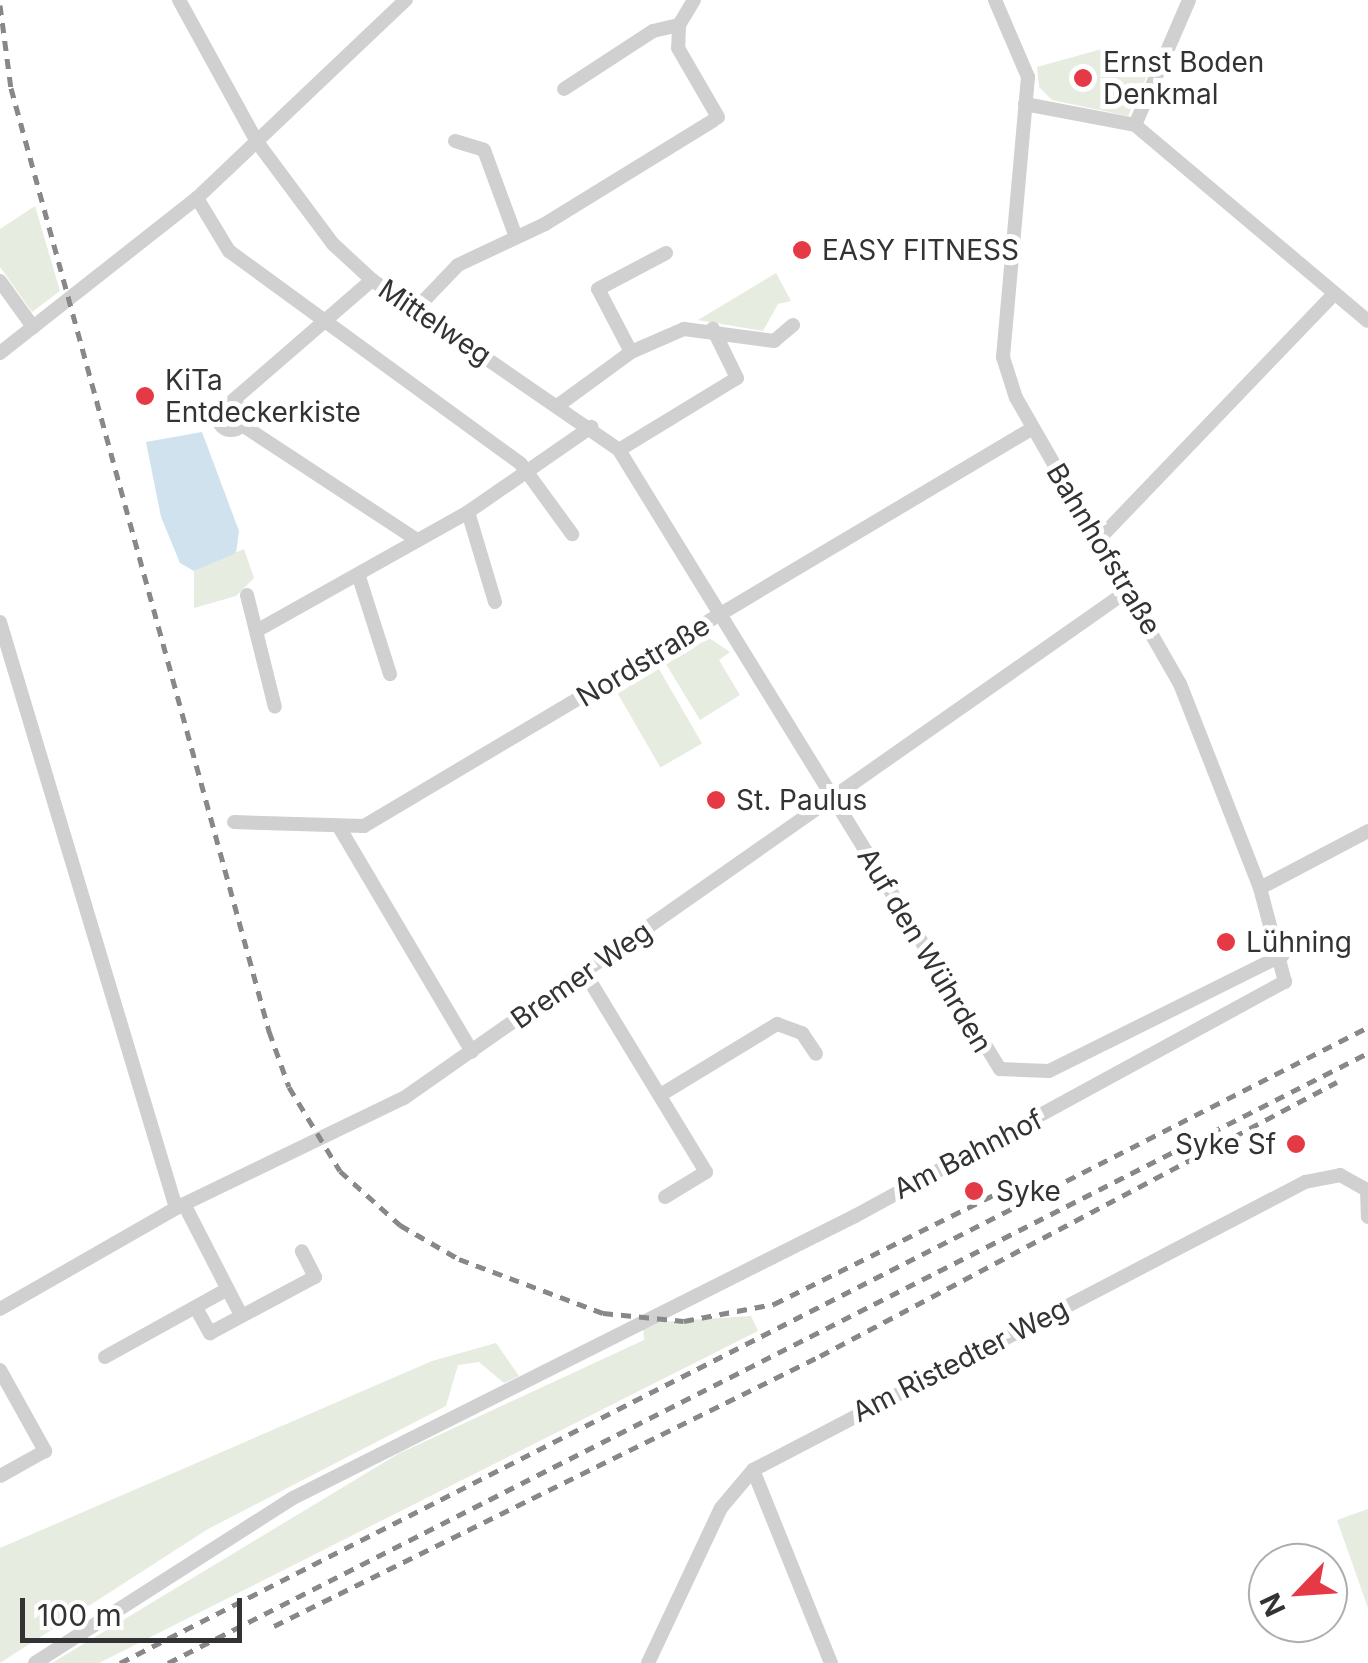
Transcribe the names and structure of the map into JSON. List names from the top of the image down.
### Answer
{
  "streets": {
    "street": [
      "Mittelweg",
      "Bahnhofstraße",
      "Nordstraße",
      "Auf den Wührden",
      "Bremer Weg",
      "Am Bahnhof",
      "Am Ristedter Weg"
    ]
  },
  "crossings": [
    ["Mittelweg", "Nordstraße"],
    ["Mittelweg", "Auf den Wührden"],
    ["Bahnhofstraße", "Nordstraße"],
    ["Bahnhofstraße", "Auf den Wührden"],
    ["Bahnhofstraße", "Bremer Weg"],
    ["Bahnhofstraße", "Am Bahnhof"],
    ["Nordstraße", "Auf den Wührden"],
    ["Auf den Wührden", "Bremer Weg"]
  ],
  "places": [
    "Ernst Boden Denkmal",
    "EASY FITNESS",
    "KiTa Entdeckerkiste",
    "St. Paulus",
    "Lühning",
    "Syke Sf",
    "Syke"
  ],
  "scale_bar": "100 m",
  "north": "bottom left"
}
